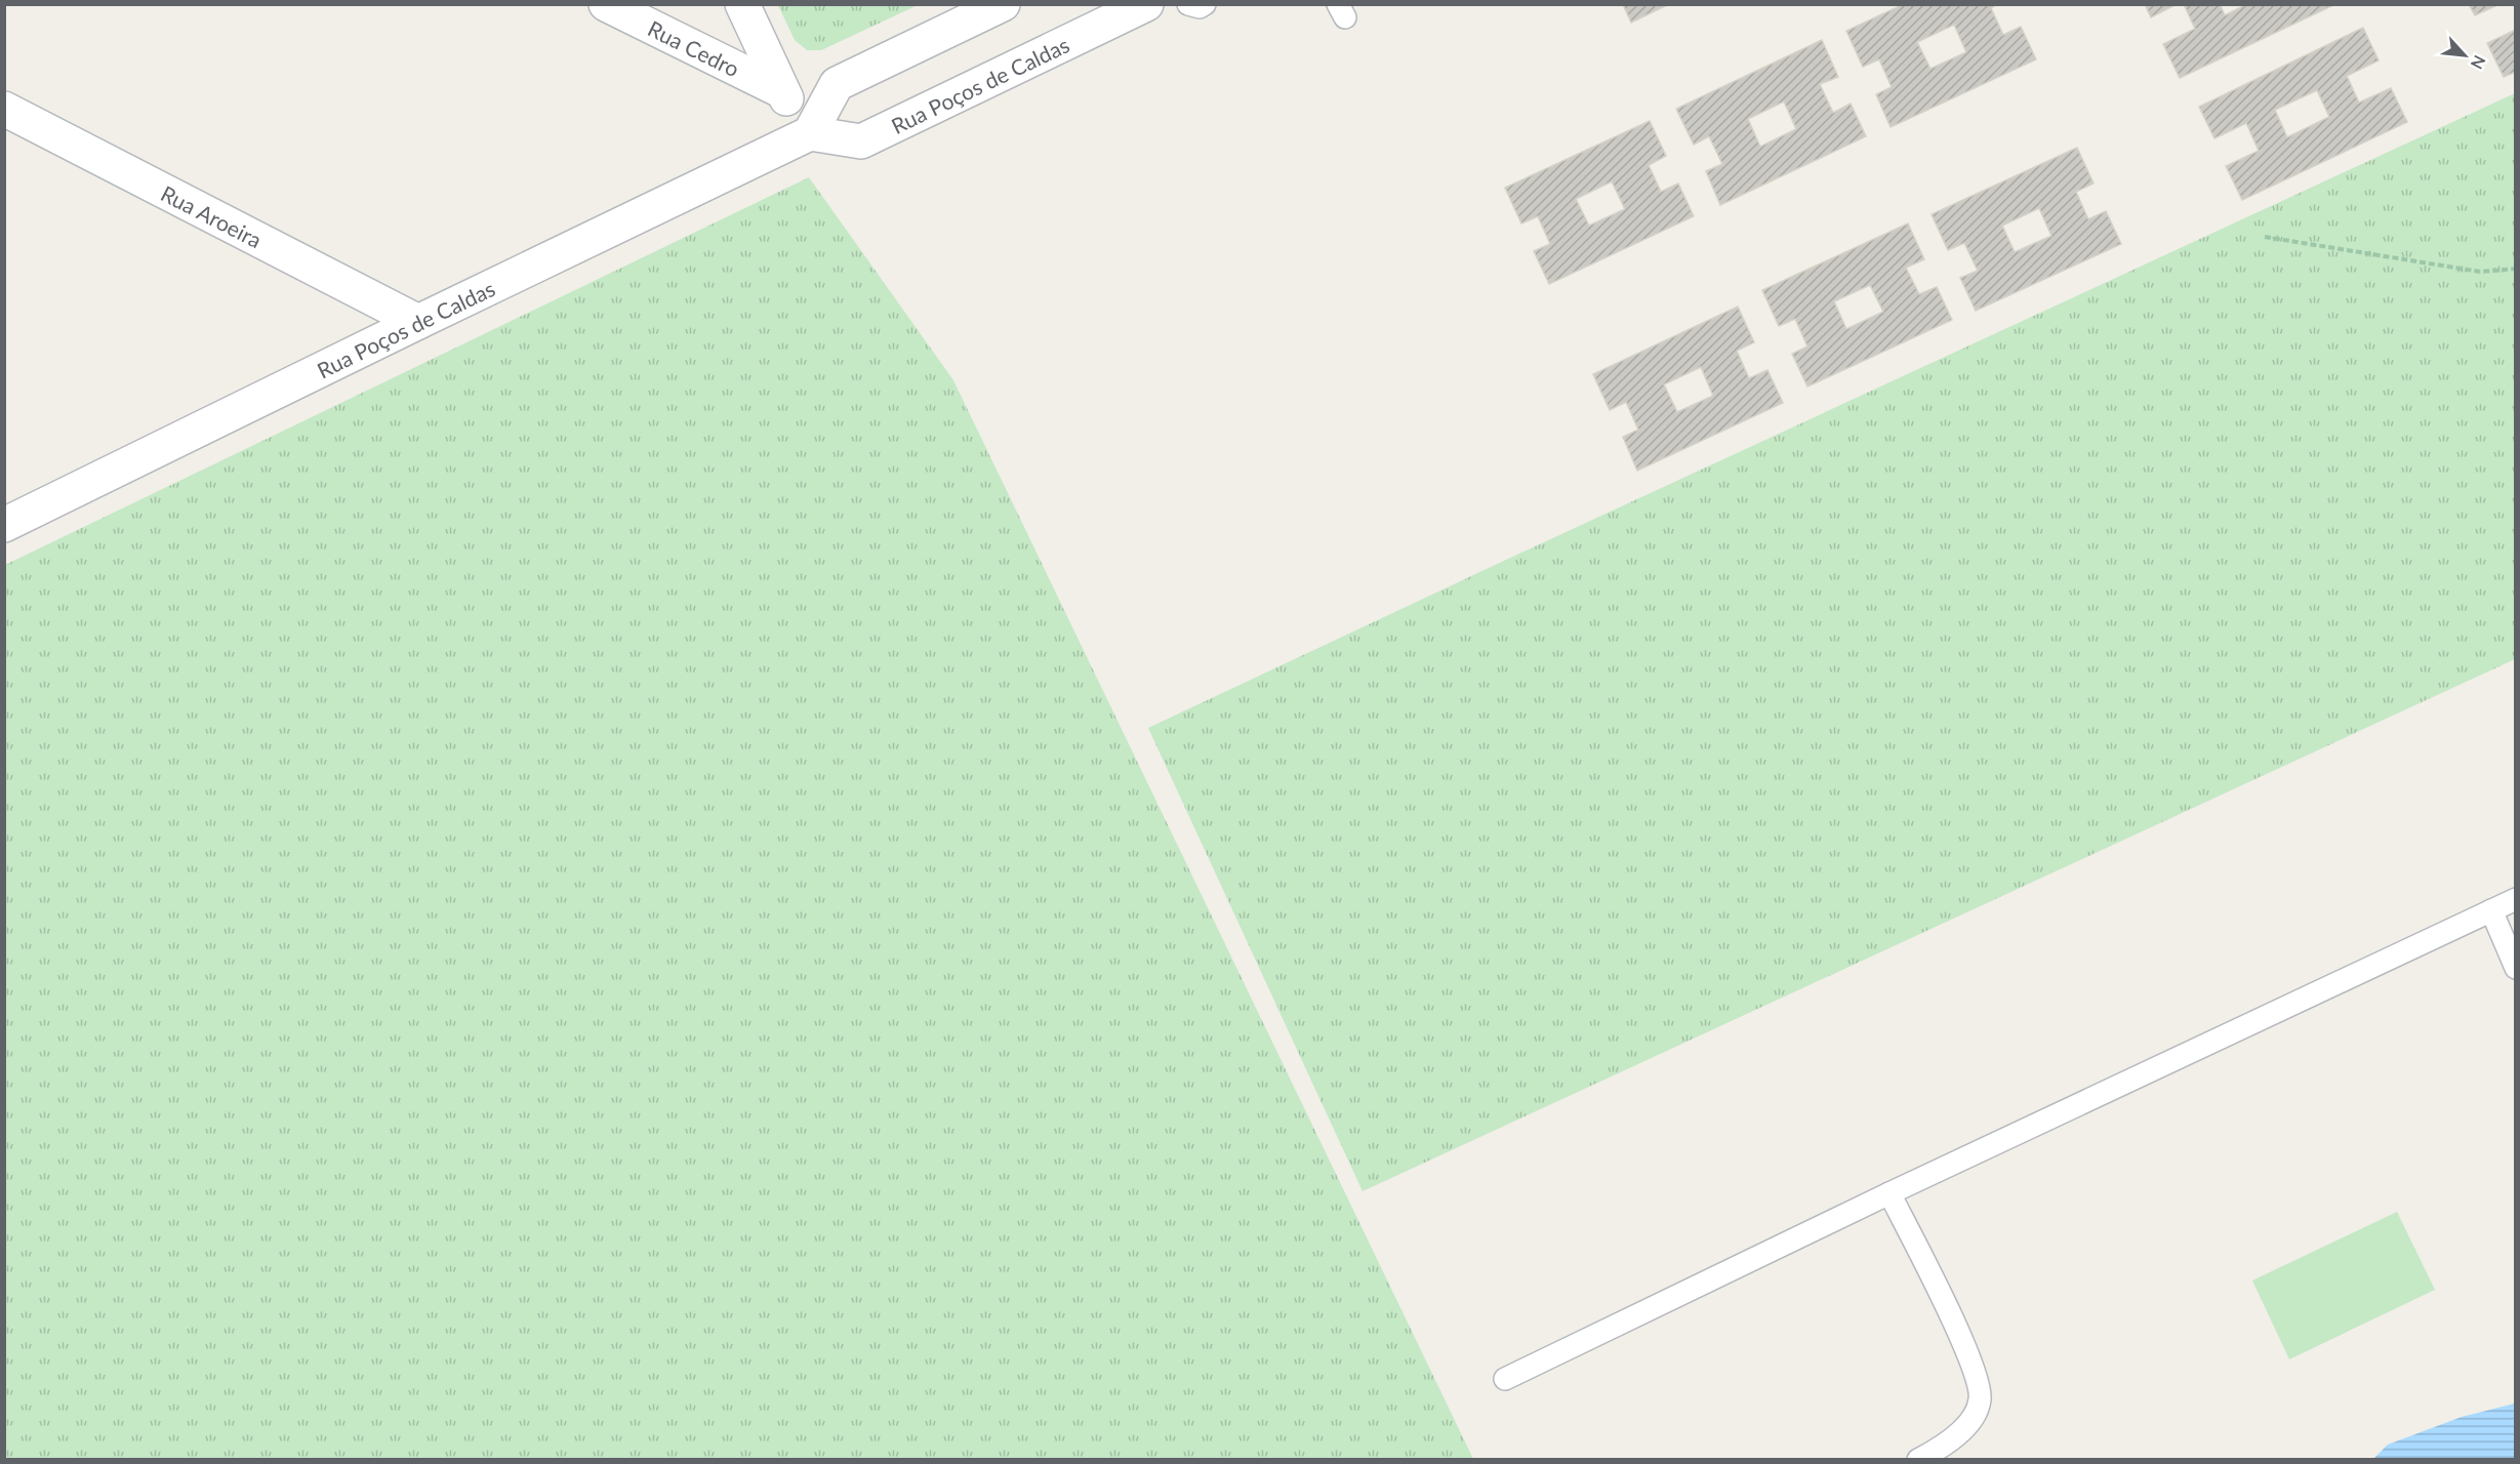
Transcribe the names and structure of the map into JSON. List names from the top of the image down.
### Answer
{
  "streets": {
    "street": ["Rua Cedro", "Rua Poços de Caldas", "Rua Aroeira"]
  },
  "crossings": [
    ["Rua Poços de Caldas", "Rua Aroeira"]
  ],
  "north": "bottom right"
}
